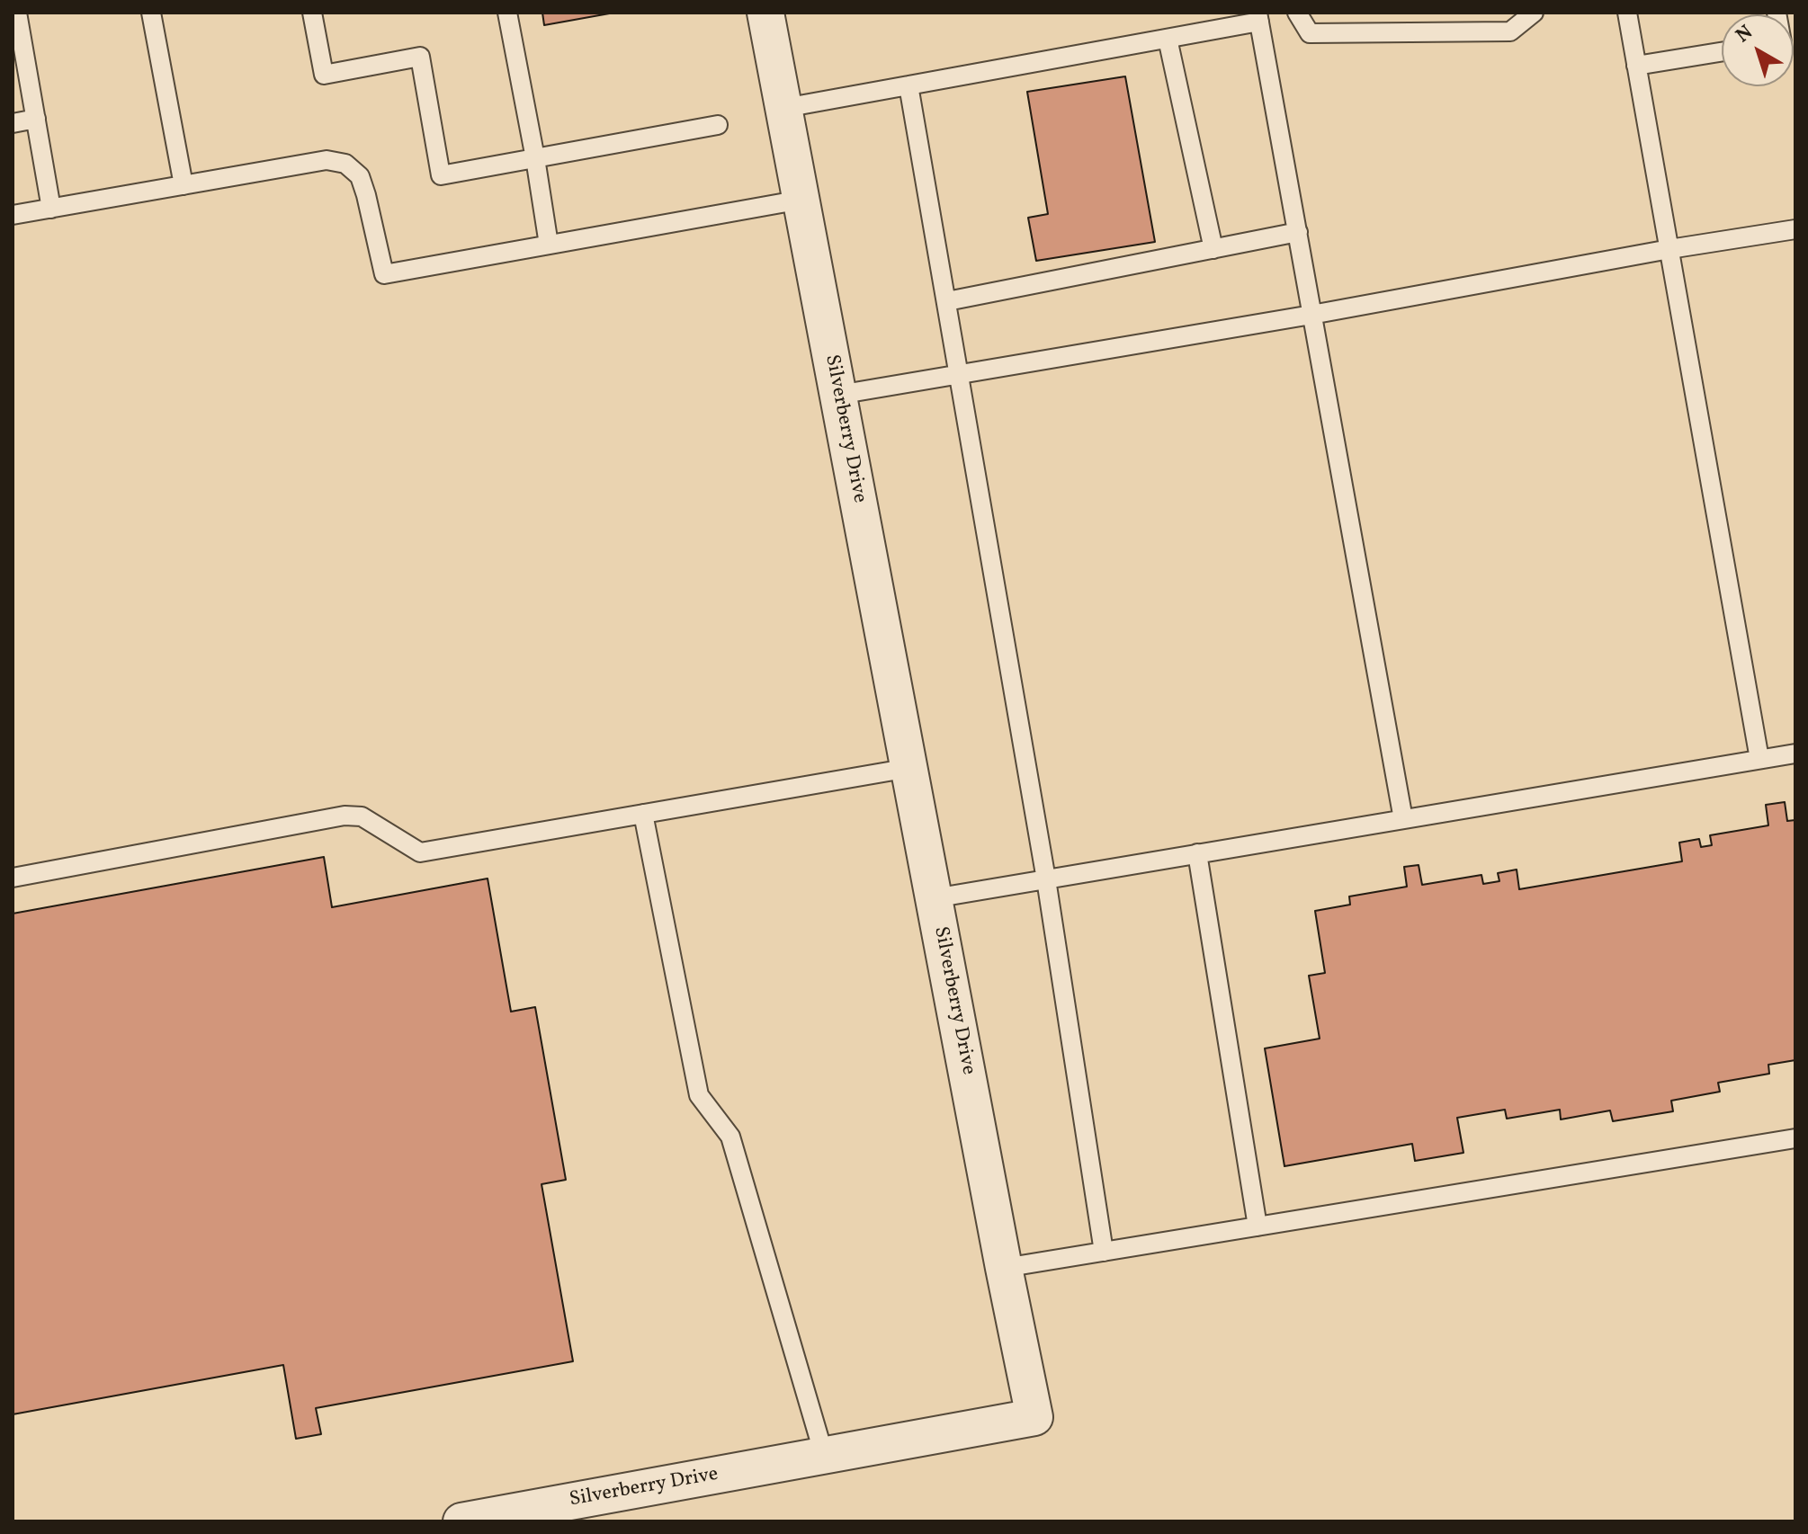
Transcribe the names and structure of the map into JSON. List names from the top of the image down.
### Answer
{
  "streets": {
    "street": ["Silverberry Drive"]
  },
  "north": "top left"
}
